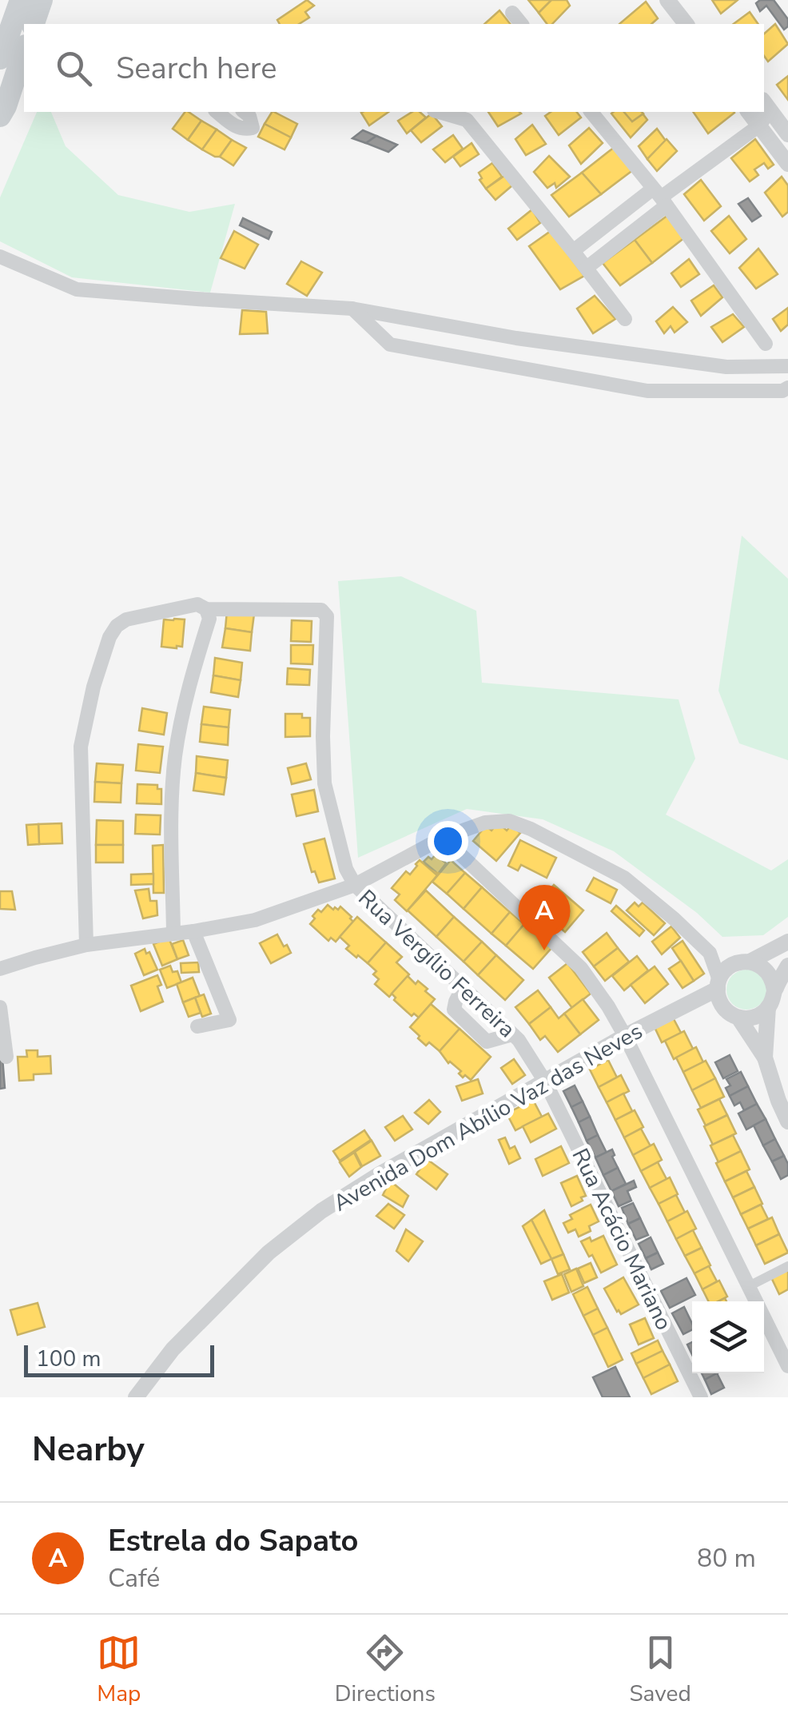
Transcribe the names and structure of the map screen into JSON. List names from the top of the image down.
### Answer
{
  "streets": {
    "street": ["Rua Vergílio Ferreira", "Avenida Dom Abílio Vaz das Neves", "Rua Acácio Mariano"]
  },
  "crossings": [
    ["Rua Vergílio Ferreira", "Avenida Dom Abílio Vaz das Neves"],
    ["Rua Vergílio Ferreira", "Rua Acácio Mariano"],
    ["Avenida Dom Abílio Vaz das Neves", "Rua Acácio Mariano"]
  ],
  "scale_bar": "100 m",
  "page": {
    "search": "Search here",
    "pins": "A",
    "scale": "100 m",
    "heading": "Nearby",
    "list": [
      {
        "mark": "A",
        "name": "Estrela do Sapato",
        "note": "Café",
        "value": "80 m"
      }
    ],
    "nav": ["Map", "Directions", "Saved"]
  }
}
